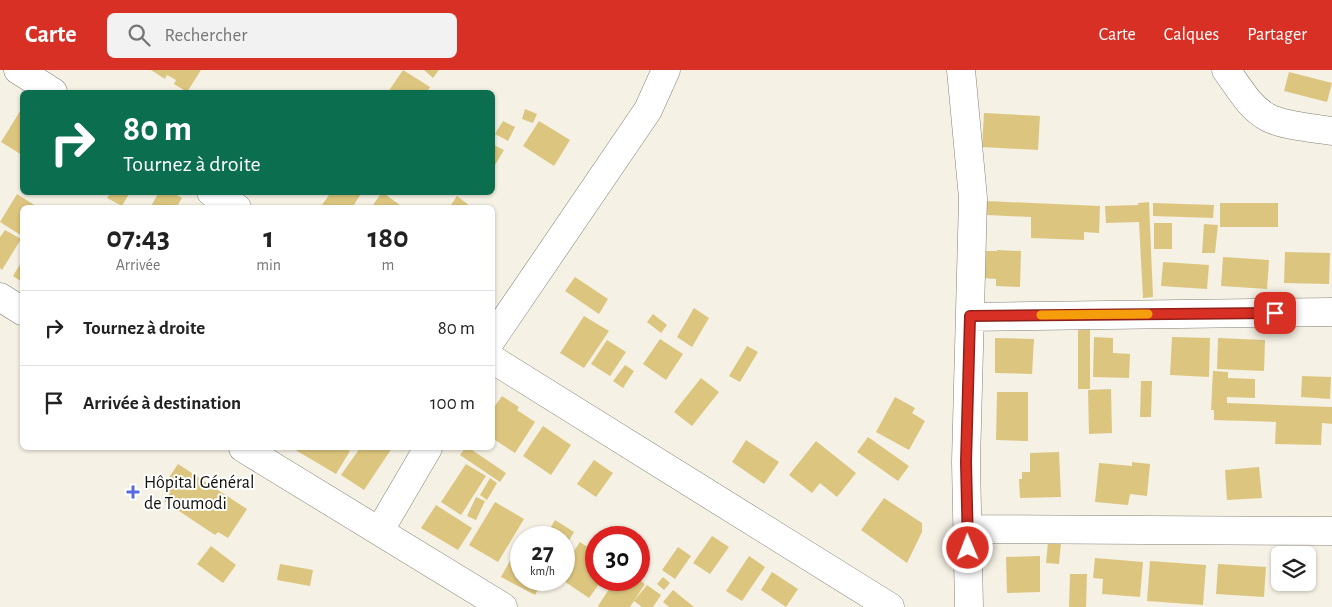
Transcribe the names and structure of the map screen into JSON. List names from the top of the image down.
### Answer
{
  "places": {
    "health": ["Hôpital Général de Toumodi"]
  },
  "page": {
    "header": "Carte",
    "search": "Rechercher",
    "nav": ["Carte", "Calques", "Partager"],
    "turn": ["80 m", "Tournez à droite"],
    "eta": [
      "07:43",
      "Arrivée",
      "1",
      "min",
      "180",
      "m"
    ],
    "list": [
      {
        "name": "Tournez à droite",
        "value": "80 m"
      },
      {
        "name": "Arrivée à destination",
        "value": "100 m"
      }
    ],
    "speed": "27 km/h",
    "limit": "30"
  }
}
